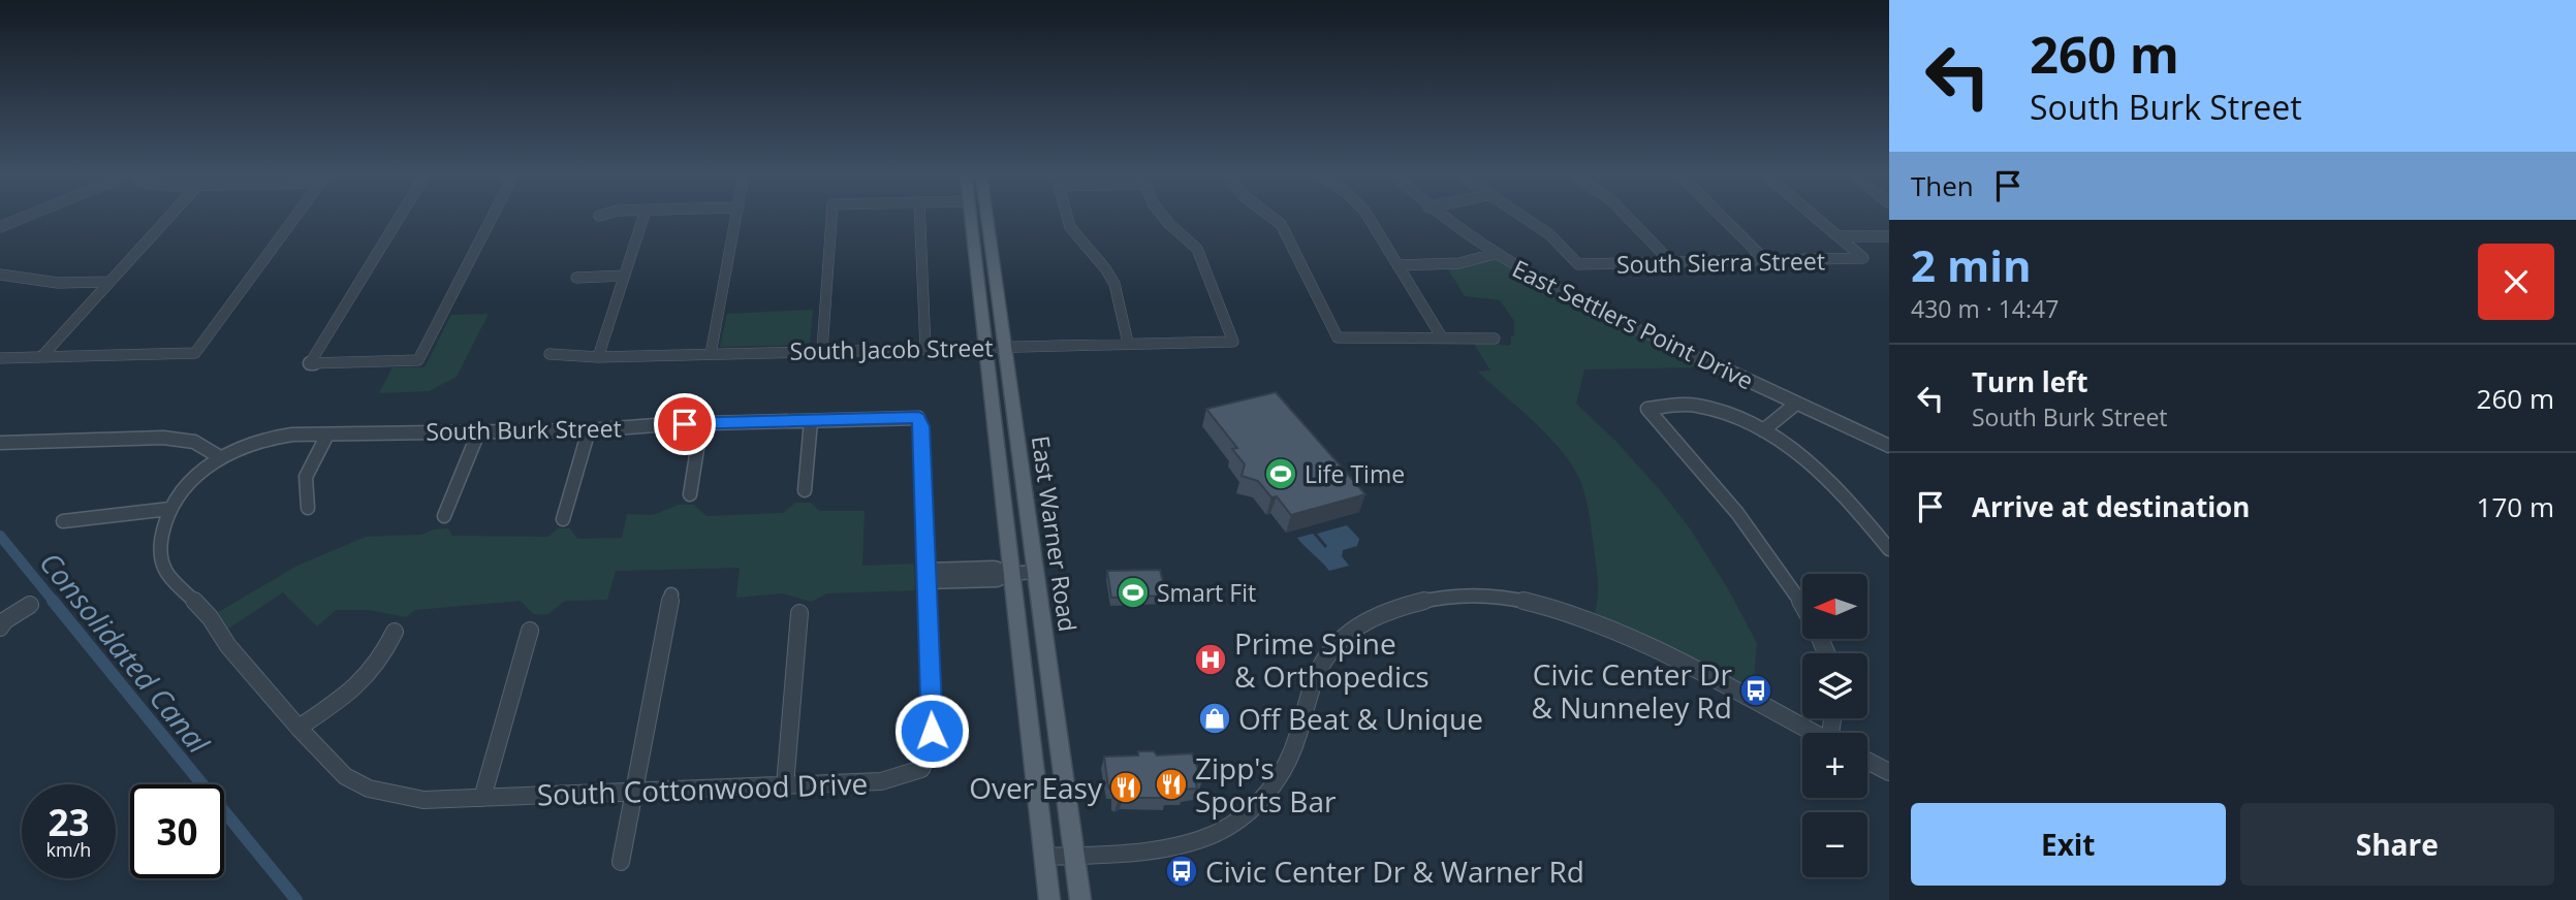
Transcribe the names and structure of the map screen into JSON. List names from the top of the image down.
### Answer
{
  "streets": {
    "main road": ["East Warner Road"],
    "street": [
      "South Sierra Street",
      "East Settlers Point Drive",
      "South Jacob Street",
      "South Burk Street",
      "South Cottonwood Drive"
    ]
  },
  "crossings": [
    ["South Jacob Street", "East Warner Road"],
    ["South Burk Street", "South Cottonwood Drive"]
  ],
  "water": ["Consolidated Canal"],
  "places": {
    "sports": ["Life Time", "Smart Fit"],
    "hospital": ["Prime Spine & Orthopedics"],
    "bus stop": ["Civic Center Dr & Nunneley Rd", "Civic Center Dr & Warner Rd"],
    "shop": ["Off Beat & Unique"],
    "restaurant": ["Zipp's Sports Bar", "Over Easy"]
  },
  "north": "left",
  "page": {
    "turn": ["260 m", "South Burk Street"],
    "then": "Then",
    "heading": ["2 min", "430 m · 14:47"],
    "list": [
      {
        "name": "Turn left",
        "note": "South Burk Street",
        "value": "260 m"
      },
      {
        "name": "Arrive at destination",
        "value": "170 m"
      }
    ],
    "map_buttons": ["+", "−"],
    "speed": "23 km/h",
    "limit": "30",
    "buttons": ["Exit", "Share"]
  }
}
